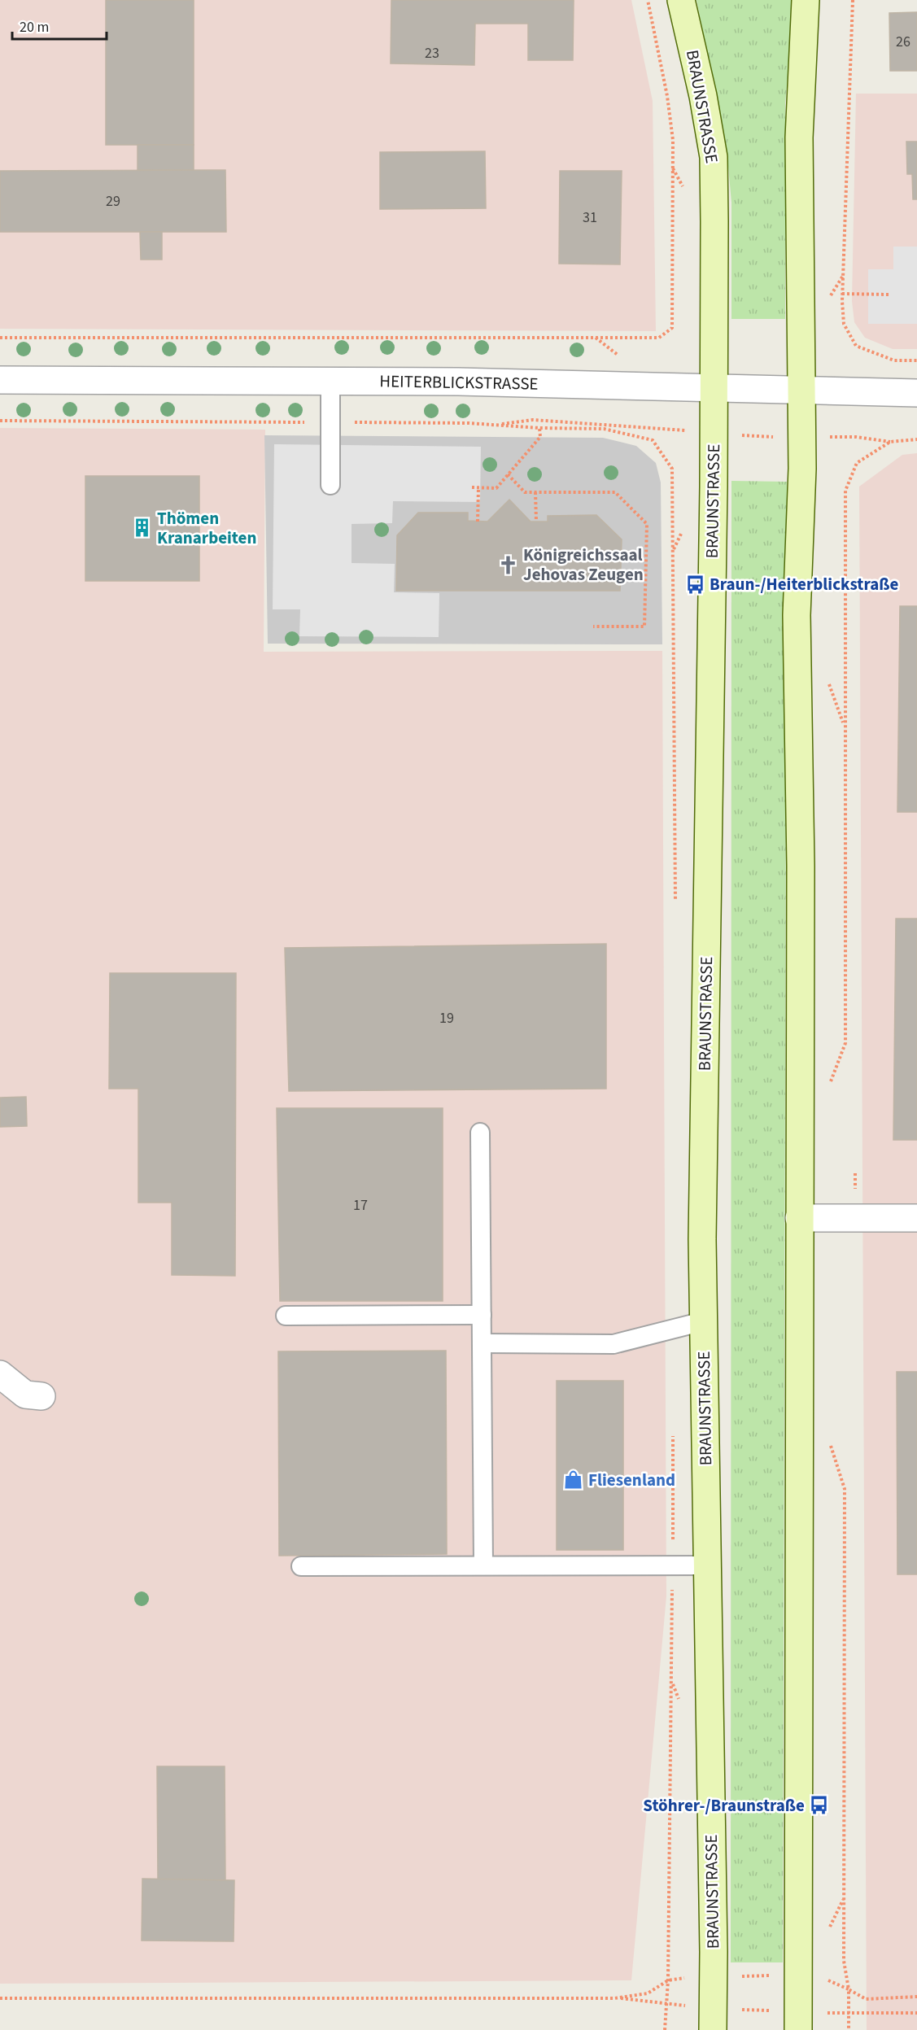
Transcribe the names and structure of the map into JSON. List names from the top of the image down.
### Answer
{
  "streets": {
    "main road": ["BRAUNSTRASSE"],
    "street": ["HEITERBLICKSTRASSE"]
  },
  "crossings": [
    ["BRAUNSTRASSE", "HEITERBLICKSTRASSE"]
  ],
  "places": {
    "building": ["Thömen Kranarbeiten"],
    "church": ["Königreichssaal Jehovas Zeugen"],
    "bus stop": ["Braun-/Heiterblickstraße", "Stöhrer-/Braunstraße"],
    "shop": ["Fliesenland"]
  },
  "house_numbers": [
    "26",
    "23",
    "29",
    "31",
    "19",
    "17"
  ],
  "scale_bar": "20 m"
}
